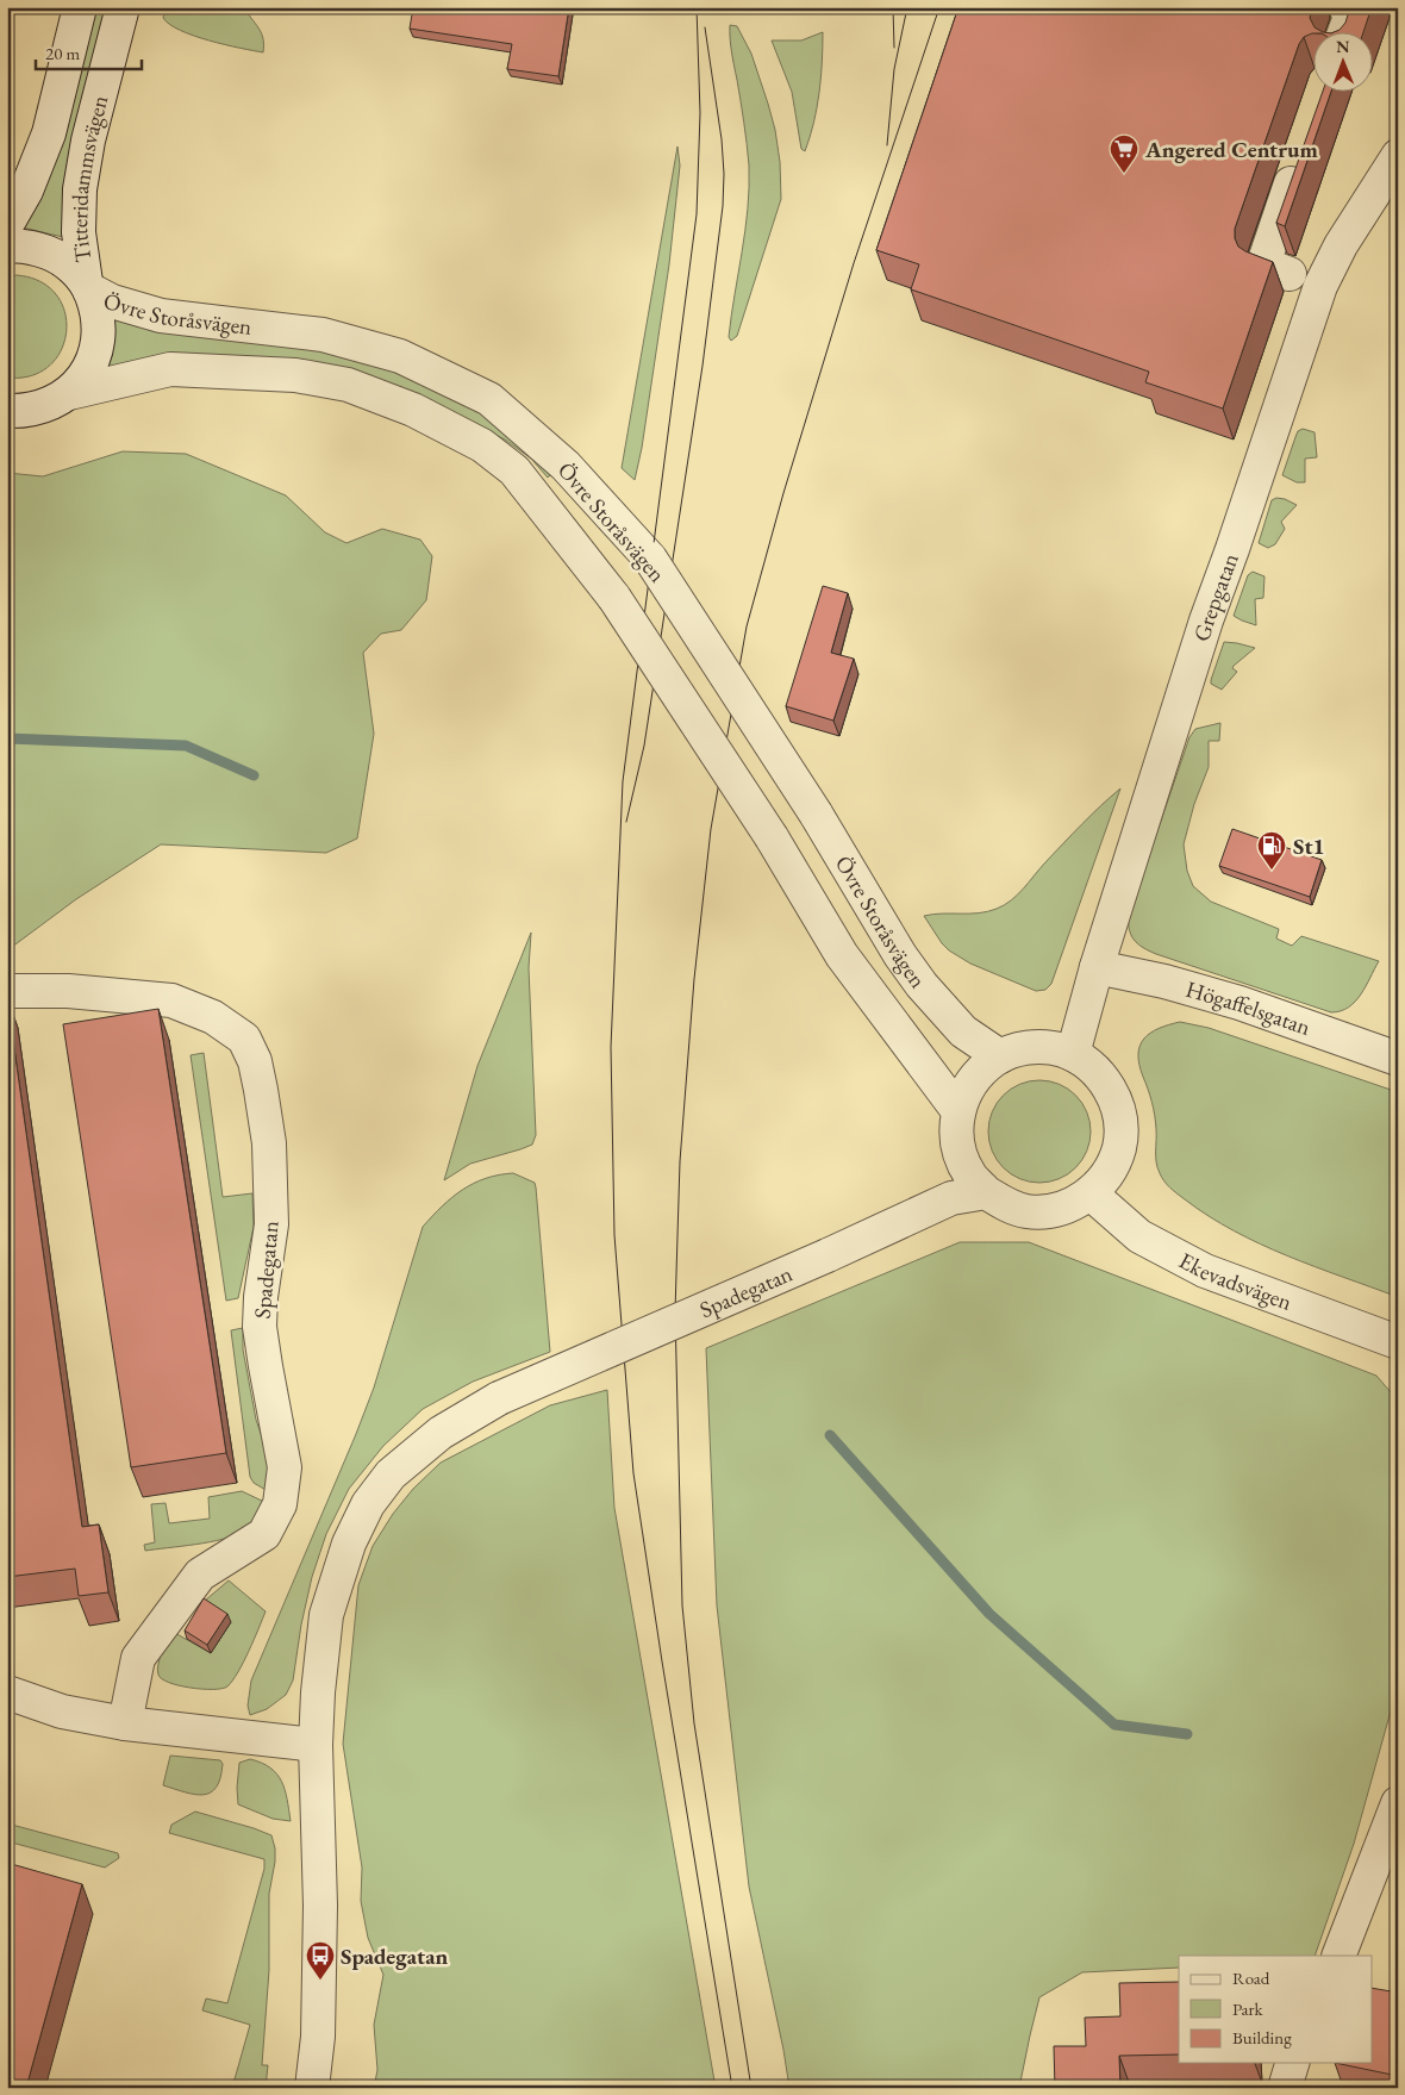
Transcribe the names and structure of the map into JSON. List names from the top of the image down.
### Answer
{
  "streets": {
    "street": [
      "Titteridammsvägen",
      "Övre Storåsvägen",
      "Grepgatan",
      "Högaffelsgatan",
      "Spadegatan",
      "Ekevadsvägen"
    ]
  },
  "crossings": [
    ["Titteridammsvägen", "Övre Storåsvägen"],
    ["Övre Storåsvägen", "Grepgatan"],
    ["Övre Storåsvägen", "Spadegatan"],
    ["Övre Storåsvägen", "Ekevadsvägen"],
    ["Grepgatan", "Högaffelsgatan"],
    ["Grepgatan", "Spadegatan"],
    ["Grepgatan", "Ekevadsvägen"],
    ["Spadegatan", "Ekevadsvägen"]
  ],
  "places": {
    "supermarket": ["Angered Centrum"],
    "fuel station": ["St1"],
    "bus stop": ["Spadegatan"]
  },
  "legend": ["Road", "Park", "Building"],
  "scale_bar": "20 m",
  "north": "top"
}
